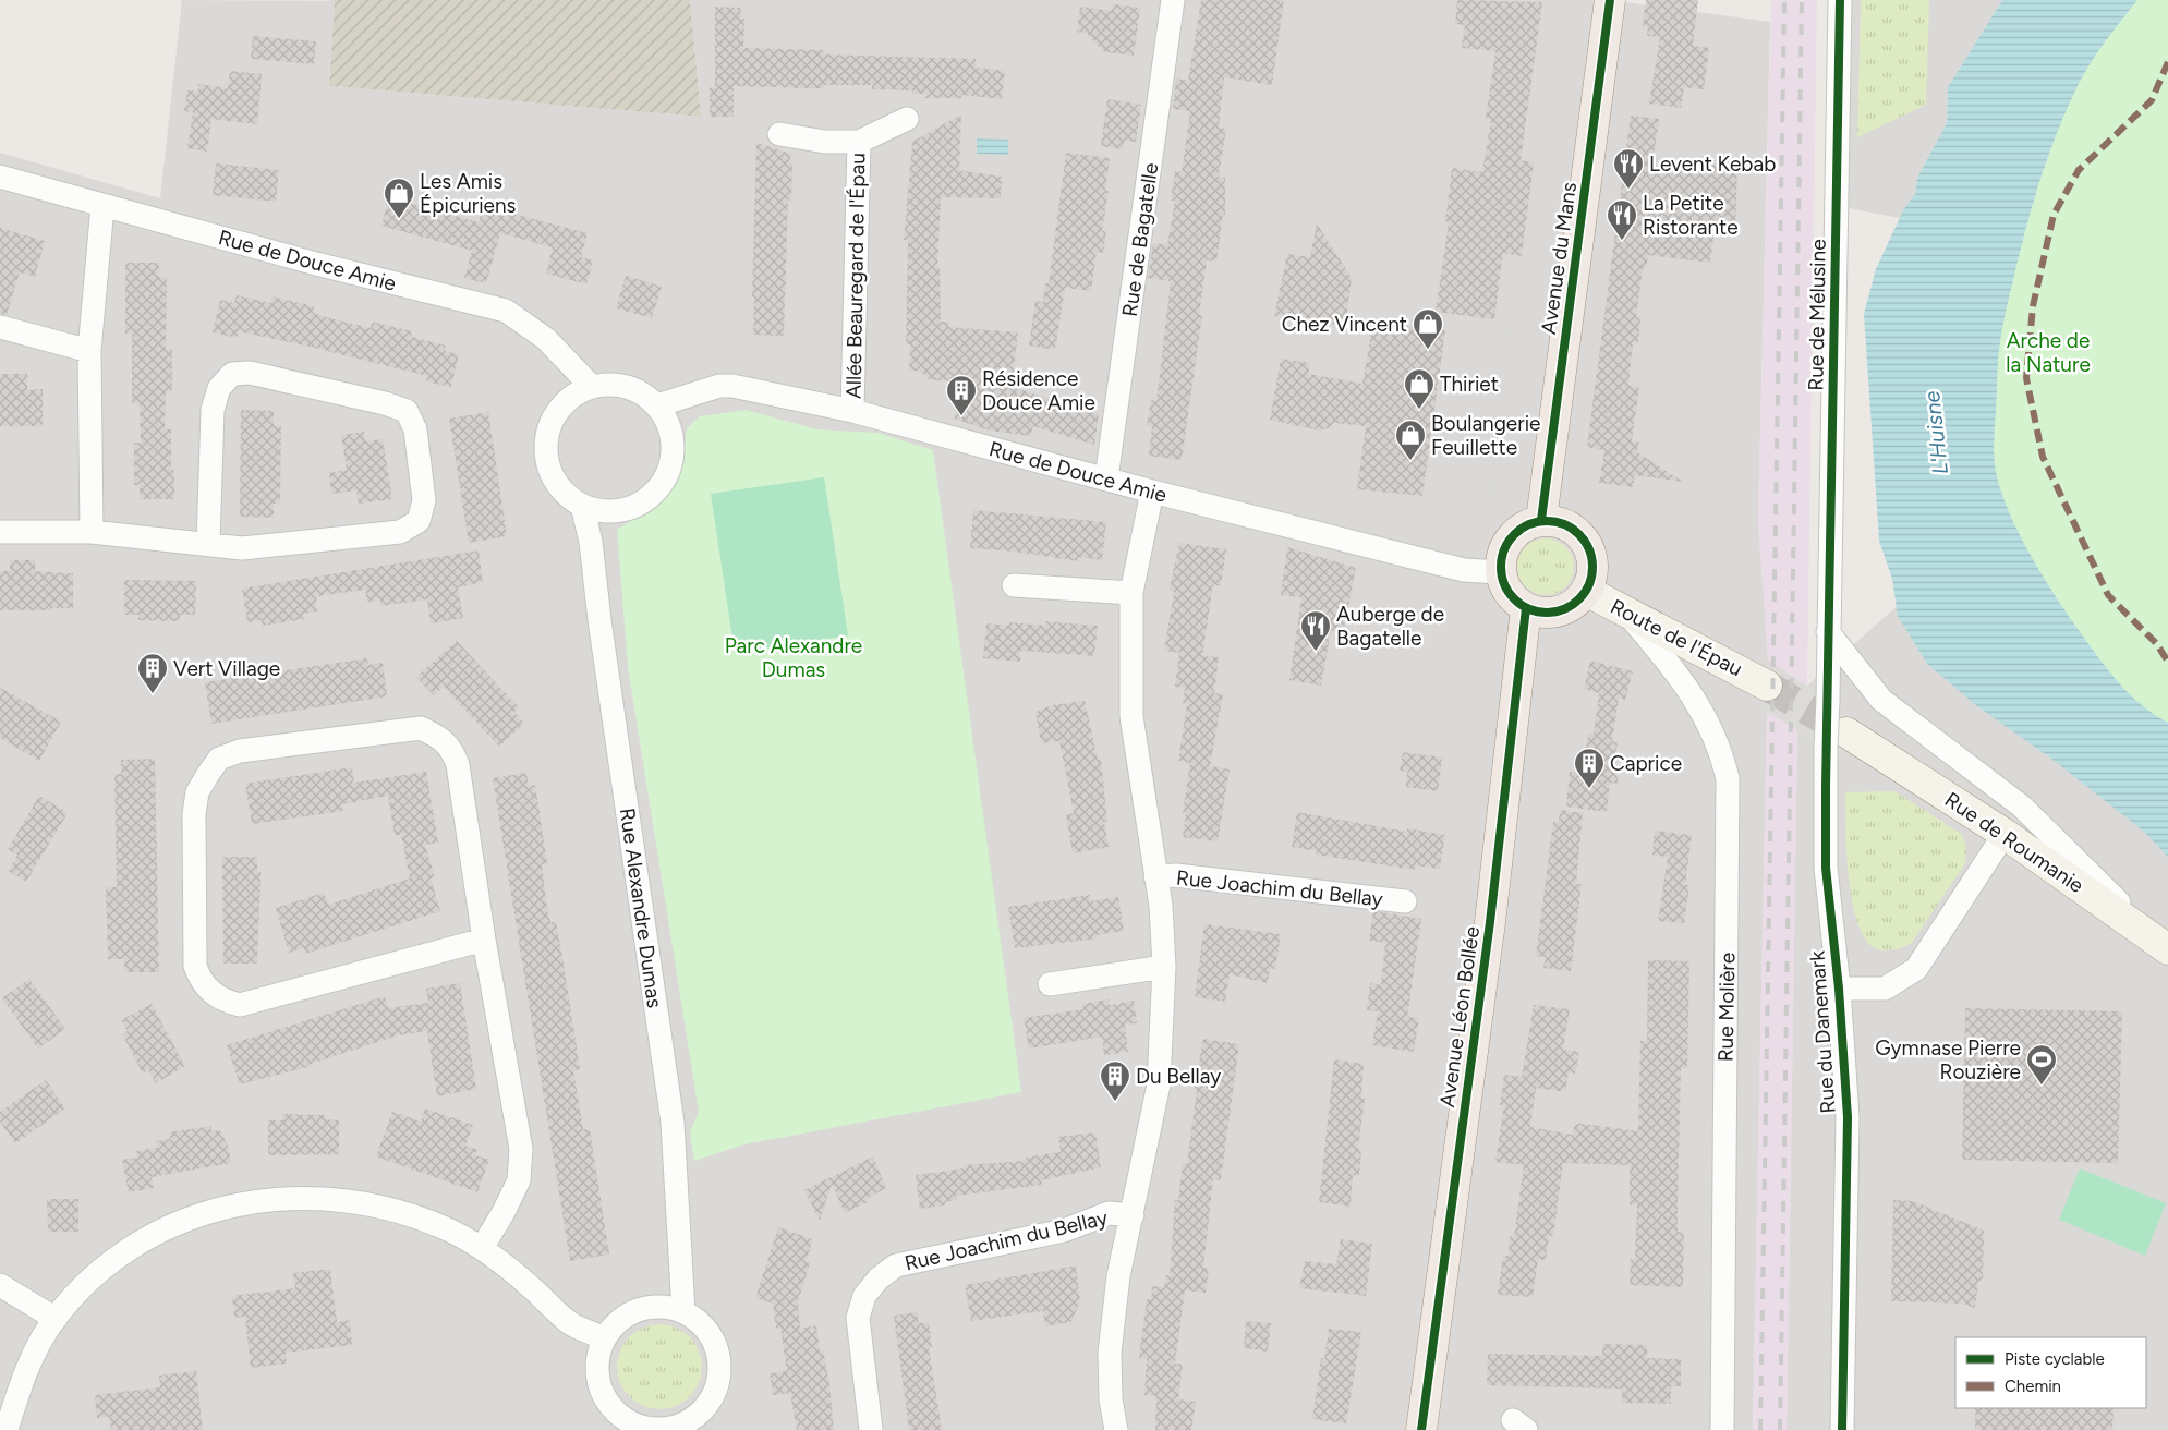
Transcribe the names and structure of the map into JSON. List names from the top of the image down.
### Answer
{
  "streets": {
    "main road": ["Avenue du Mans", "Avenue Léon Bollée"],
    "street": [
      "Rue de Bagatelle",
      "Rue de Douce Amie",
      "Allée Beauregard de l'Épau",
      "Rue de Mélusine",
      "Route de l'Épau",
      "Rue de Roumanie",
      "Rue Joachim du Bellay",
      "Rue Alexandre Dumas",
      "Rue Molière",
      "Rue du Danemark"
    ]
  },
  "crossings": [
    ["Rue de Bagatelle", "Rue de Douce Amie"],
    ["Avenue du Mans", "Rue de Douce Amie"],
    ["Avenue du Mans", "Route de l'Épau"],
    ["Avenue du Mans", "Avenue Léon Bollée"],
    ["Rue de Douce Amie", "Allée Beauregard de l'Épau"],
    ["Rue de Douce Amie", "Route de l'Épau"],
    ["Rue de Douce Amie", "Rue Joachim du Bellay"],
    ["Rue de Douce Amie", "Rue Alexandre Dumas"],
    ["Rue de Douce Amie", "Avenue Léon Bollée"],
    ["Rue de Mélusine", "Rue du Danemark"],
    ["Route de l'Épau", "Rue Molière"],
    ["Route de l'Épau", "Avenue Léon Bollée"],
    ["Rue de Roumanie", "Rue du Danemark"]
  ],
  "water": ["L'Huisne"],
  "parks": ["Arche de la Nature", "Parc Alexandre Dumas"],
  "places": {
    "restaurant": ["Levent Kebab", "La Petite Ristorante", "Auberge de Bagatelle"],
    "shop": [
      "Les Amis Épicuriens",
      "Chez Vincent",
      "Thiriet",
      "Boulangerie Feuillette"
    ],
    "building": [
      "Résidence Douce Amie",
      "Vert Village",
      "Caprice",
      "Du Bellay"
    ],
    "sports": ["Gymnase Pierre Rouzière"]
  },
  "legend": ["Piste cyclable", "Chemin"]
}
